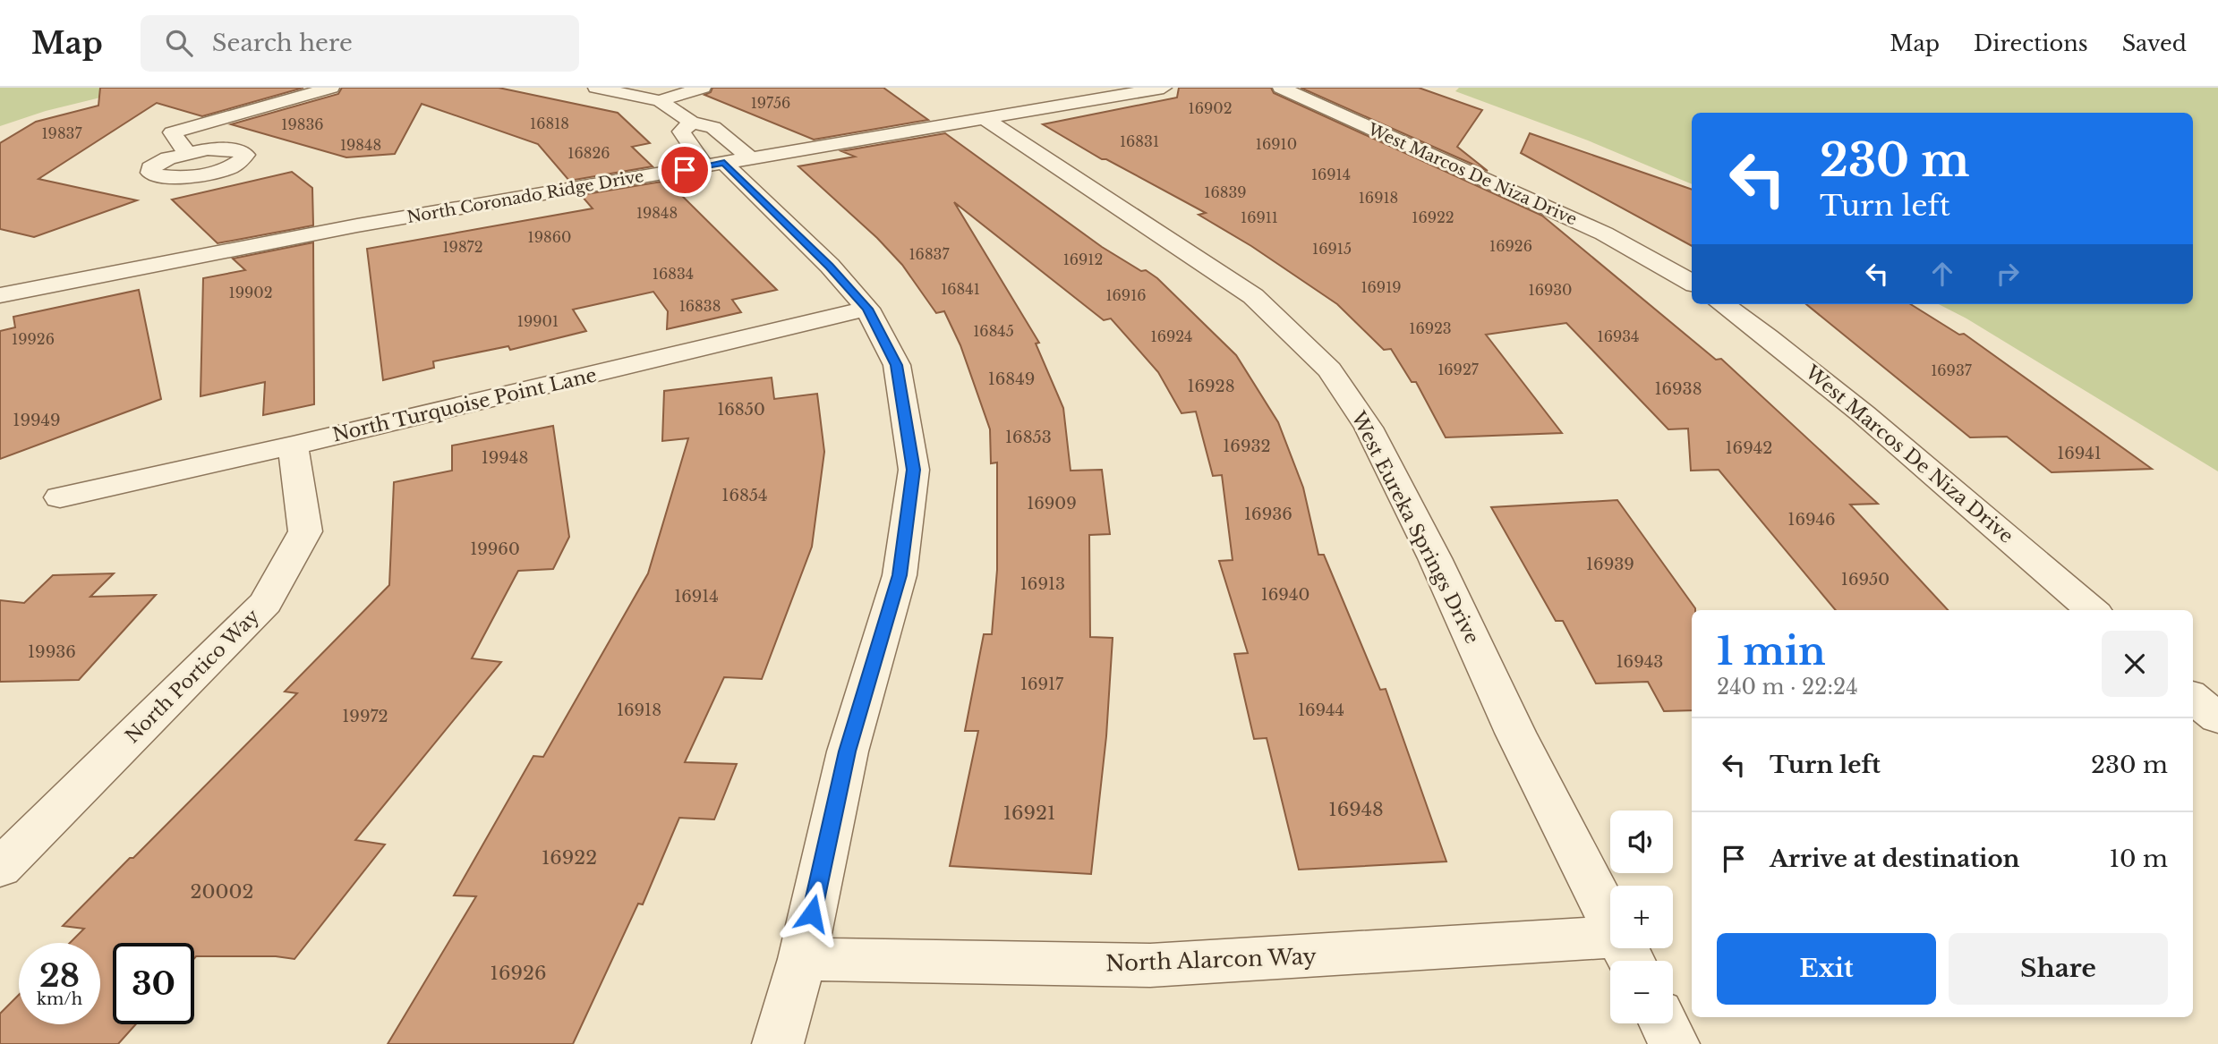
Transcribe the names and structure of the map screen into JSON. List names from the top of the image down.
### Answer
{
  "streets": {
    "street": [
      "West Marcos De Niza Drive",
      "North Coronado Ridge Drive",
      "North Turquoise Point Lane",
      "West Eureka Springs Drive",
      "North Portico Way",
      "North Alarcon Way"
    ]
  },
  "crossings": [
    ["North Coronado Ridge Drive", "West Eureka Springs Drive"],
    ["North Turquoise Point Lane", "North Portico Way"],
    ["West Eureka Springs Drive", "North Alarcon Way"]
  ],
  "house_numbers": [
    "19756",
    "16902",
    "16818",
    "19836",
    "19837",
    "16831",
    "16910",
    "19848",
    "16826",
    "16914",
    "16839",
    "16918",
    "19848",
    "16911",
    "16922",
    "19860",
    "16926",
    "19872",
    "16915",
    "16837",
    "16912",
    "16834",
    "16919",
    "16841",
    "16930",
    "19902",
    "16916",
    "16838",
    "19901",
    "16923",
    "16845",
    "16924",
    "16934",
    "19926",
    "16927",
    "16937",
    "16849",
    "16928",
    "16938",
    "16850",
    "19949",
    "16853",
    "16932",
    "16942",
    "16941",
    "19948",
    "16854",
    "16909",
    "16936",
    "16946",
    "19960",
    "16939",
    "16950",
    "16913",
    "16940",
    "16914",
    "19936",
    "16943",
    "16917",
    "16918",
    "16944",
    "19972",
    "16948",
    "16921",
    "16922",
    "20002",
    "16926"
  ],
  "page": {
    "header": "Map",
    "search": "Search here",
    "nav": ["Map", "Directions", "Saved"],
    "turn": ["230 m", "Turn left"],
    "heading": ["1 min", "240 m · 22:24"],
    "list": [
      {
        "name": "Turn left",
        "value": "230 m"
      },
      {
        "name": "Arrive at destination",
        "value": "10 m"
      }
    ],
    "map_buttons": ["+", "−"],
    "buttons": ["Exit", "Share"],
    "speed": "28 km/h",
    "limit": "30"
  }
}
